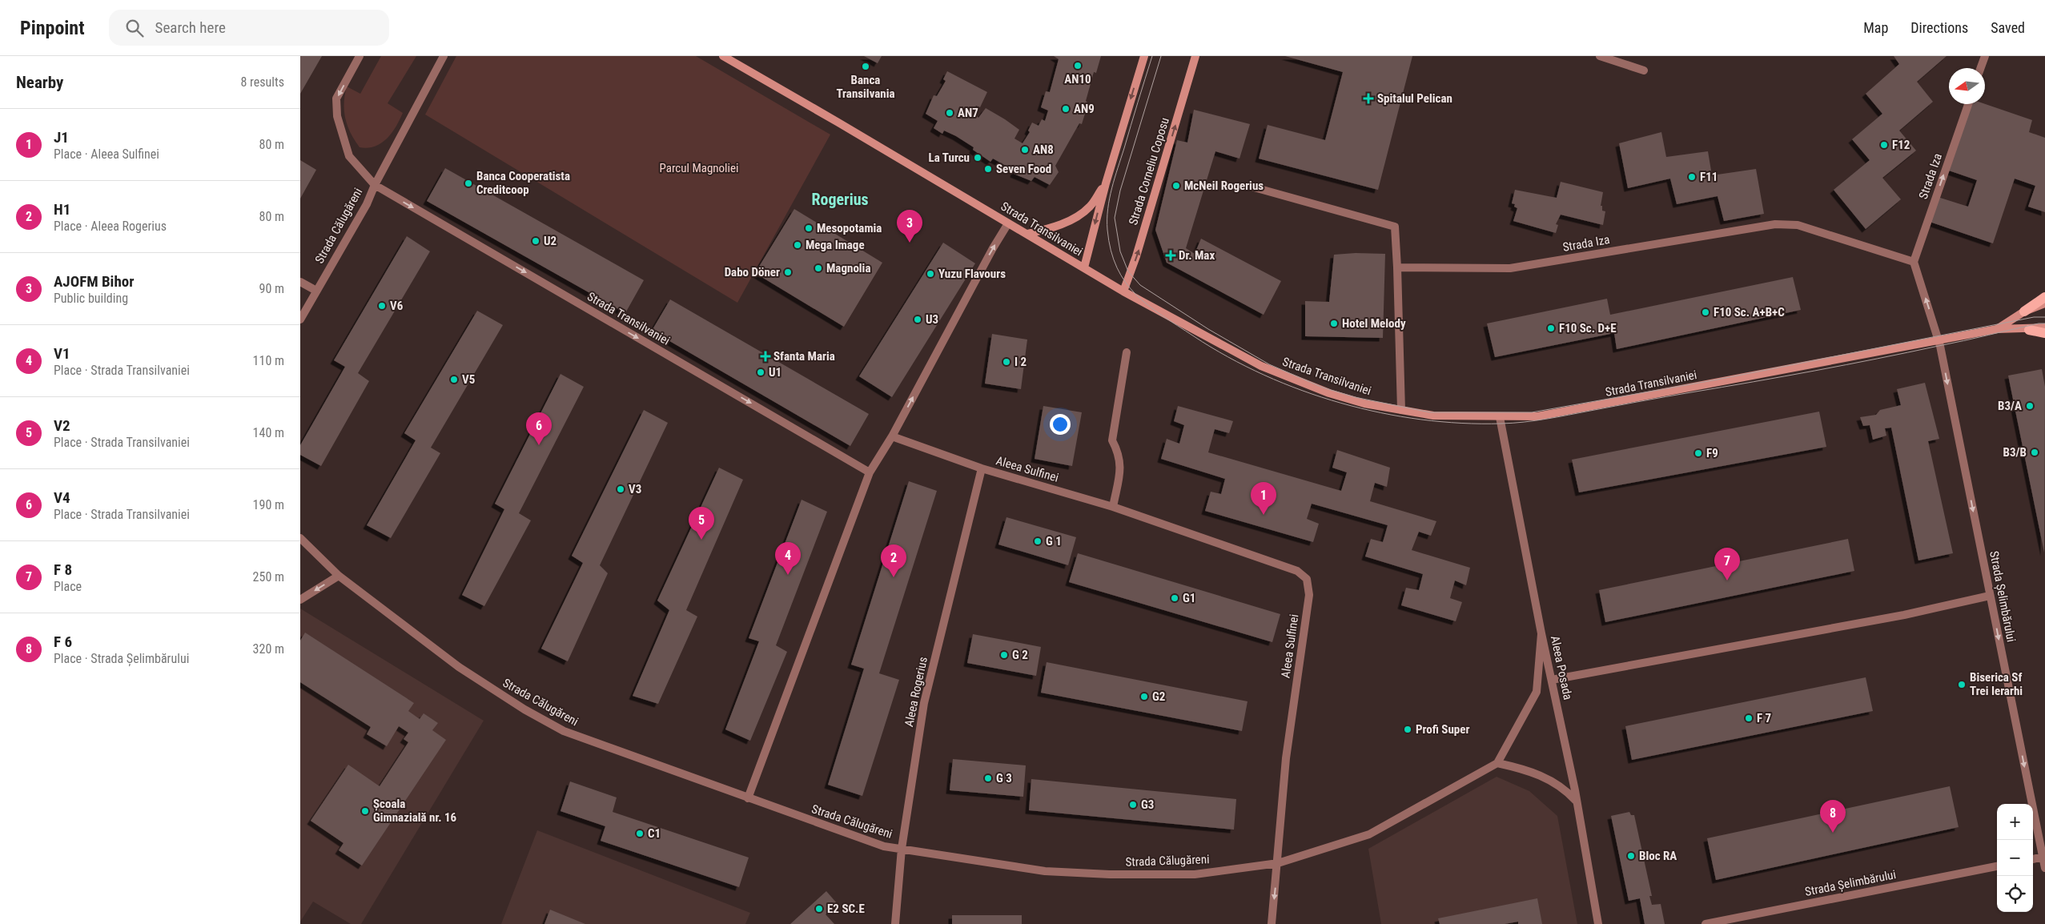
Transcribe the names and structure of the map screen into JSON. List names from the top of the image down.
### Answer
{
  "streets": {
    "main road": ["Strada Corneliu Coposu", "Strada Transilvaniei"],
    "street": [
      "Strada Iza",
      "Strada Călugăreni",
      "Aleea Sulfinei",
      "Strada Șelimbărului",
      "Aleea Posada",
      "Aleea Rogerius"
    ]
  },
  "crossings": [
    ["Strada Corneliu Coposu", "Strada Transilvaniei"],
    ["Strada Călugăreni", "Strada Transilvaniei"],
    ["Strada Călugăreni", "Aleea Sulfinei"],
    ["Strada Călugăreni", "Aleea Rogerius"],
    ["Strada Transilvaniei", "Strada Șelimbărului"],
    ["Strada Transilvaniei", "Aleea Posada"],
    ["Aleea Sulfinei", "Aleea Rogerius"]
  ],
  "one_way": ["Strada Șelimbărului"],
  "districts": ["Rogerius"],
  "parks": ["Parcul Magnoliei"],
  "places": {
    "other": [
      "AN10",
      "Banca Transilvania",
      "AN9",
      "AN7",
      "F12",
      "AN8",
      "La Turcu",
      "Seven Food",
      "F11",
      "Banca Cooperatista Creditcoop",
      "McNeil Rogerius",
      "Mesopotamia",
      "U2",
      "Mega Image",
      "Magnolia",
      "Dabo Döner",
      "Yuzu Flavours",
      "V6",
      "F10 Sc. A+B+C",
      "U3",
      "Hotel Melody",
      "F10 Sc. D+E",
      "I 2",
      "U1",
      "V5",
      "B3/A",
      "B3/B",
      "F9",
      "V3",
      "G 1",
      "G1",
      "G 2",
      "Biserica Sf Trei Ierarhi",
      "G2",
      "F 7",
      "Profi Super",
      "G 3",
      "G3",
      "Școala Gimnazială nr. 16",
      "C1",
      "Bloc RA",
      "E2 SC.E"
    ],
    "health": ["Spitalul Pelican", "Dr. Max", "Sfanta Maria"]
  },
  "north": "left",
  "page": {
    "header": "Pinpoint",
    "search": "Search here",
    "nav": ["Map", "Directions", "Saved"],
    "heading": ["Nearby", "8 results"],
    "list": [
      {
        "mark": "1",
        "name": "J1",
        "note": "Place · Aleea Sulfinei",
        "value": "80 m"
      },
      {
        "mark": "2",
        "name": "H1",
        "note": "Place · Aleea Rogerius",
        "value": "80 m"
      },
      {
        "mark": "3",
        "name": "AJOFM Bihor",
        "note": "Public building",
        "value": "90 m"
      },
      {
        "mark": "4",
        "name": "V1",
        "note": "Place · Strada Transilvaniei",
        "value": "110 m"
      },
      {
        "mark": "5",
        "name": "V2",
        "note": "Place · Strada Transilvaniei",
        "value": "140 m"
      },
      {
        "mark": "6",
        "name": "V4",
        "note": "Place · Strada Transilvaniei",
        "value": "190 m"
      },
      {
        "mark": "7",
        "name": "F 8",
        "note": "Place",
        "value": "250 m"
      },
      {
        "mark": "8",
        "name": "F 6",
        "note": "Place · Strada Șelimbărului",
        "value": "320 m"
      }
    ],
    "pins": [
      "3",
      "6",
      "1",
      "5",
      "4",
      "2",
      "7",
      "8"
    ],
    "map_buttons": ["+", "−"]
  }
}
